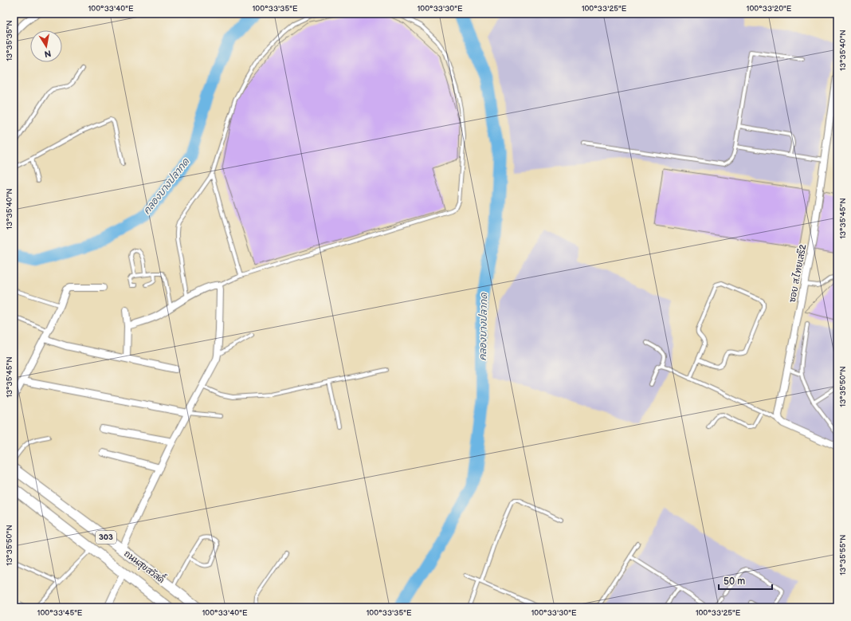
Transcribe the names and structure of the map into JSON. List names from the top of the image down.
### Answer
{
  "streets": {
    "main road": ["303", "ถนนสุขสวัสดิ์"],
    "street": ["ซอย ส.ไทยเสรี2"]
  },
  "water": ["คลองบางปลากด"],
  "scale_bar": "50 m",
  "north": "bottom",
  "coordinates": [
    "100°33'40\"E",
    "100°33'35\"E",
    "100°33'30\"E",
    "100°33'25\"E",
    "100°33'20\"E",
    "13°35'35\"N",
    "13°35'40\"N",
    "13°35'45\"N",
    "13°35'50\"N",
    "13°35'55\"N",
    "100°33'45\"E"
  ]
}
